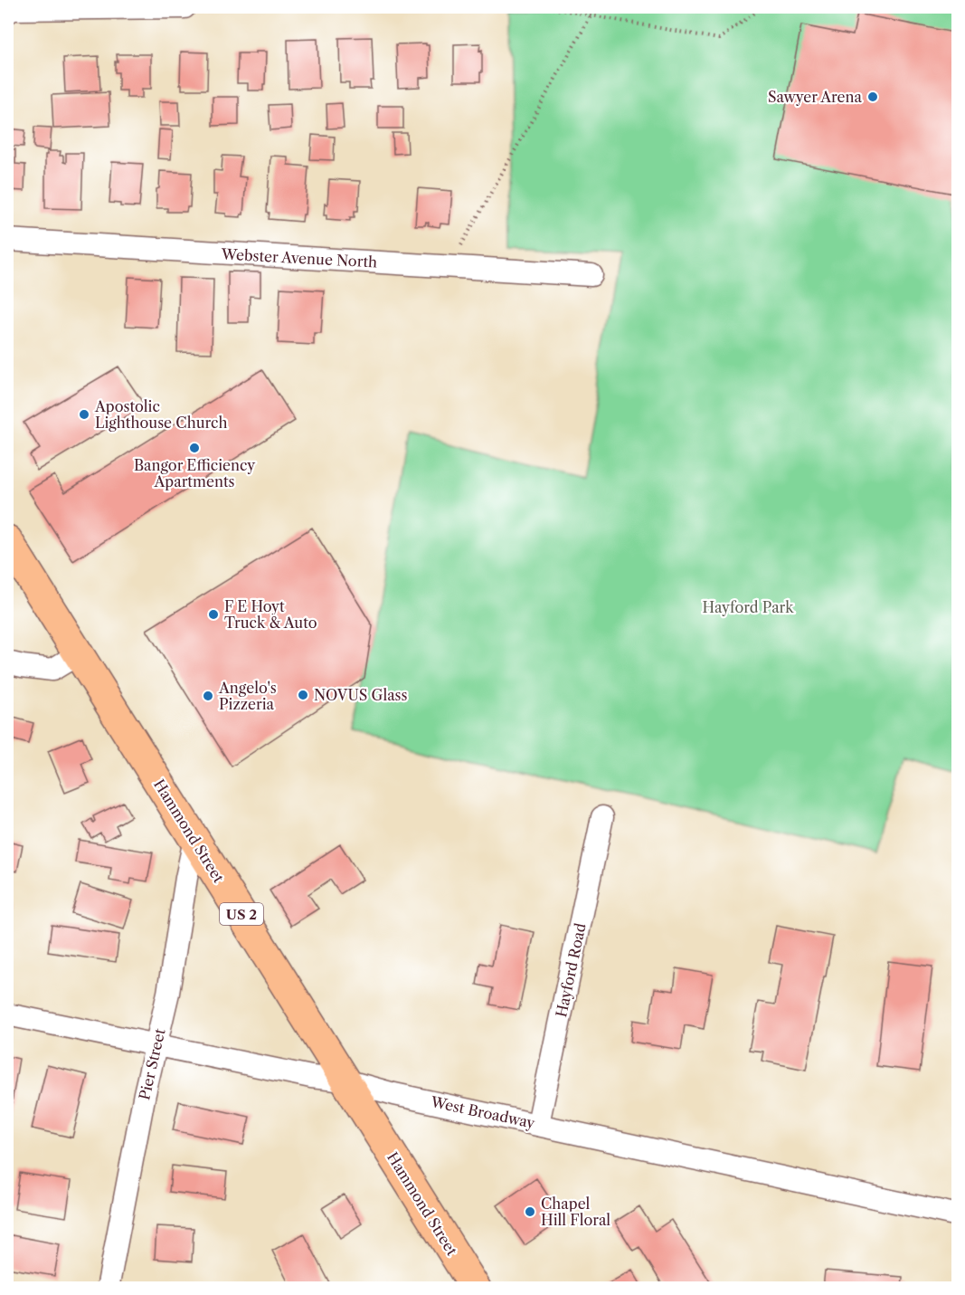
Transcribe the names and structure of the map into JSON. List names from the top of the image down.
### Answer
{
  "streets": {
    "main road": ["Hammond Street", "US 2"],
    "street": [
      "Webster Avenue North",
      "Hayford Road",
      "Pier Street",
      "West Broadway"
    ]
  },
  "crossings": [
    ["Hammond Street", "Pier Street"],
    ["Hammond Street", "West Broadway"],
    ["Hayford Road", "West Broadway"],
    ["Pier Street", "West Broadway"]
  ],
  "parks": ["Hayford Park"],
  "places": [
    "Sawyer Arena",
    "Apostolic Lighthouse Church",
    "Bangor Efficiency Apartments",
    "F E Hoyt Truck & Auto",
    "NOVUS Glass",
    "Angelo's Pizzeria",
    "Chapel Hill Floral"
  ]
}
